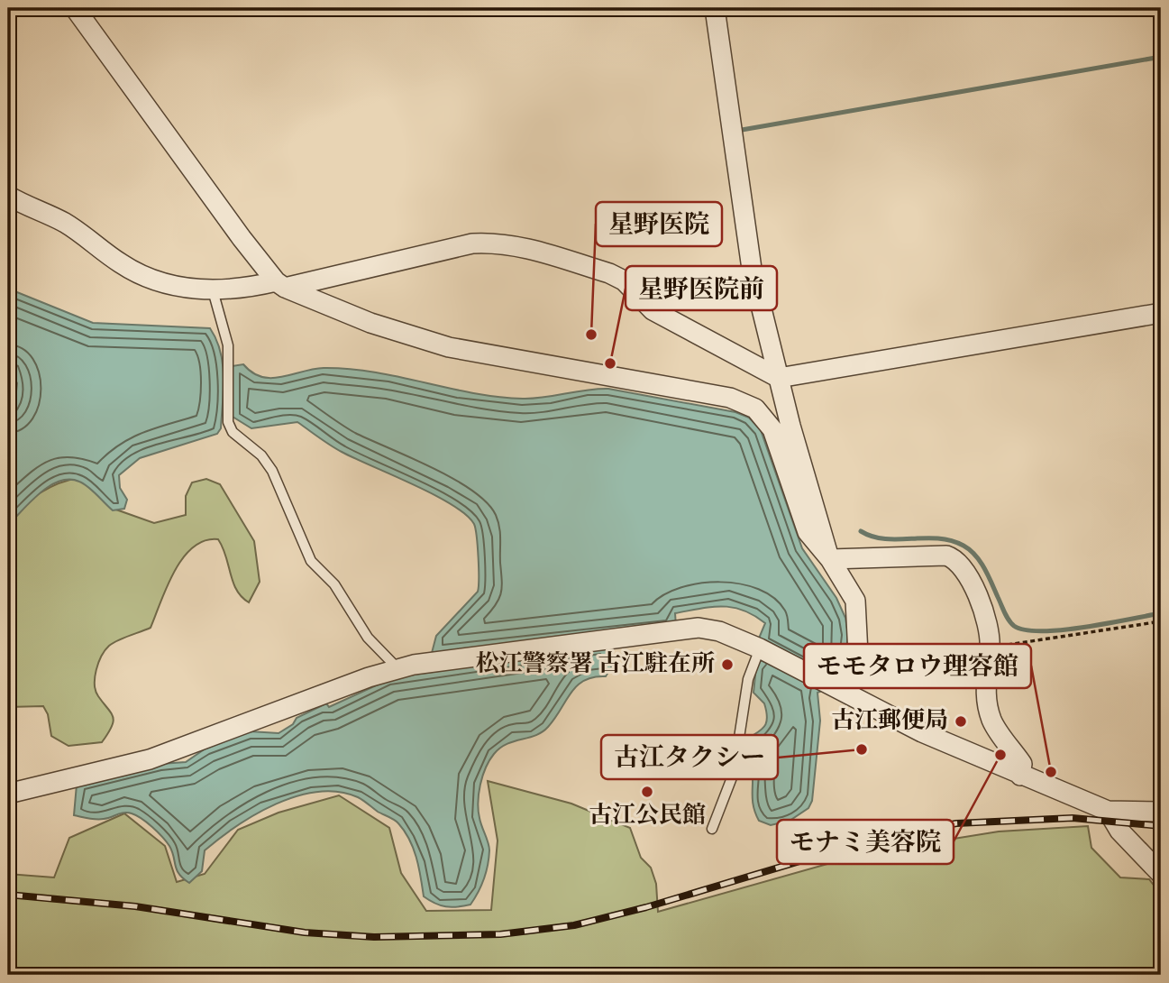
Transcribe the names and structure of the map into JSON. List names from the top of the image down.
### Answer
{
  "places": [
    "星野医院",
    "星野医院前",
    "松江警察署 古江駐在所",
    "古江郵便局",
    "古江タクシー",
    "モナミ美容院",
    "モモタロウ理容館",
    "古江公民館"
  ]
}
